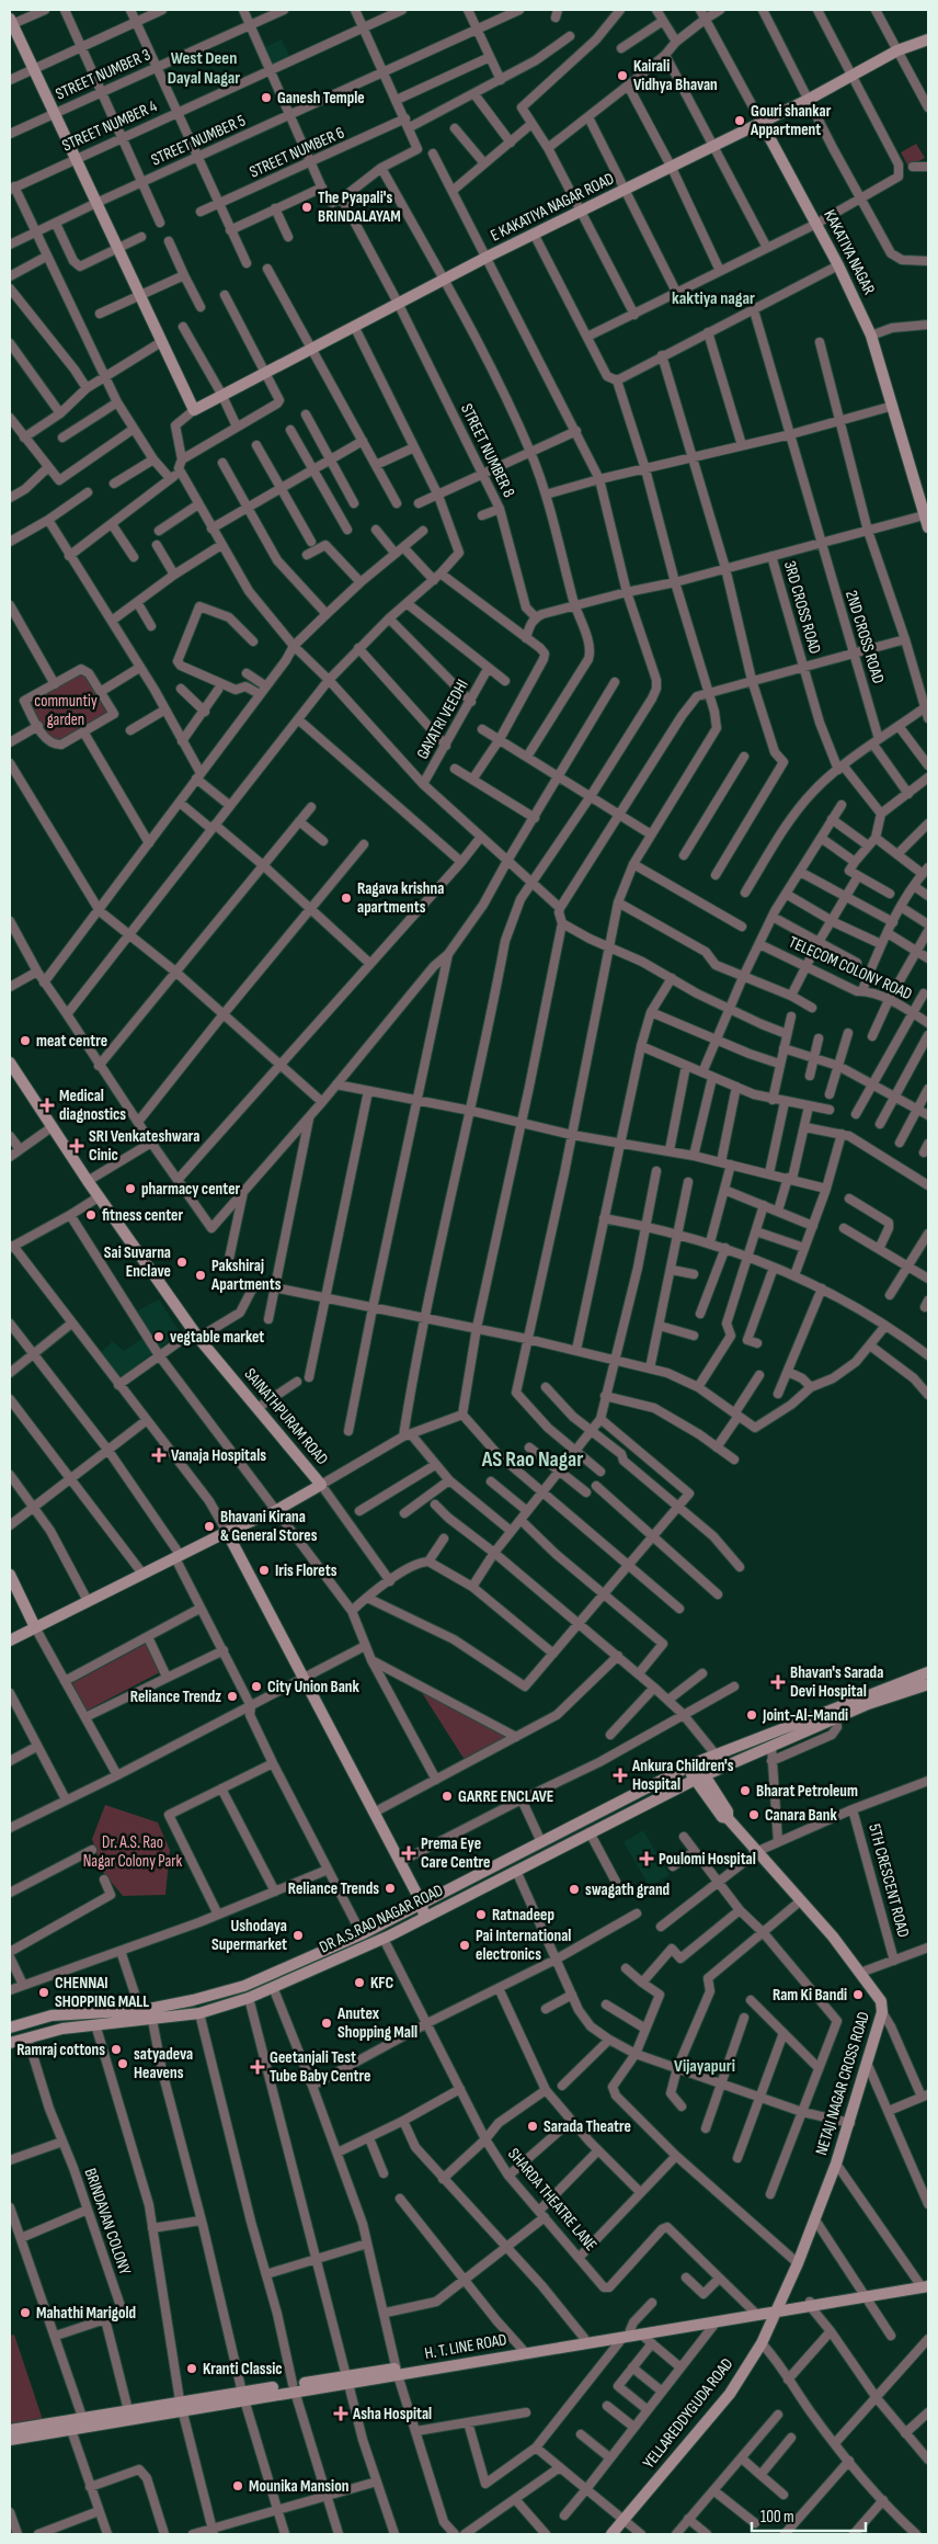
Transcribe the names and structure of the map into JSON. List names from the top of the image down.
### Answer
{
  "streets": {
    "street": [
      "STREET NUMBER 3",
      "STREET NUMBER 4",
      "STREET NUMBER 5",
      "STREET NUMBER 6",
      "E KAKATIYA NAGAR ROAD",
      "KAKATIYA NAGAR",
      "STREET NUMBER 8",
      "3RD CROSS ROAD",
      "2ND CROSS ROAD",
      "GAYATRI VEEDHI",
      "TELECOM COLONY ROAD",
      "SAINATHPURAM ROAD",
      "5TH CRESCENT ROAD",
      "DR A.S.RAO NAGAR ROAD",
      "NETAJI NAGAR CROSS ROAD",
      "SHARDA THEATRE LANE",
      "BRINDAVAN COLONY",
      "H. T. LINE ROAD",
      "YELLAREDDYGUDA ROAD"
    ]
  },
  "crossings": [
    ["E KAKATIYA NAGAR ROAD", "KAKATIYA NAGAR"],
    ["E KAKATIYA NAGAR ROAD", "STREET NUMBER 8"],
    ["5TH CRESCENT ROAD", "NETAJI NAGAR CROSS ROAD"],
    ["DR A.S.RAO NAGAR ROAD", "NETAJI NAGAR CROSS ROAD"],
    ["DR A.S.RAO NAGAR ROAD", "SHARDA THEATRE LANE"],
    ["DR A.S.RAO NAGAR ROAD", "BRINDAVAN COLONY"],
    ["NETAJI NAGAR CROSS ROAD", "H. T. LINE ROAD"],
    ["NETAJI NAGAR CROSS ROAD", "YELLAREDDYGUDA ROAD"],
    ["SHARDA THEATRE LANE", "H. T. LINE ROAD"],
    ["H. T. LINE ROAD", "YELLAREDDYGUDA ROAD"]
  ],
  "districts": [
    "West Deen Dayal Nagar",
    "kaktiya nagar",
    "AS Rao Nagar",
    "Vijayapuri"
  ],
  "parks": ["communtiy garden", "Dr. A.S. Rao Nagar Colony Park"],
  "places": {
    "other": [
      "Kairali Vidhya Bhavan",
      "Ganesh Temple",
      "Gouri shankar Appartment",
      "The Pyapali's BRINDALAYAM",
      "Ragava krishna apartments",
      "meat centre",
      "pharmacy center",
      "fitness center",
      "Sai Suvarna Enclave",
      "Pakshiraj Apartments",
      "vegtable market",
      "Bhavani Kirana & General Stores",
      "Iris Florets",
      "City Union Bank",
      "Reliance Trendz",
      "Joint-Al-Mandi",
      "Bharat Petroleum",
      "GARRE ENCLAVE",
      "Canara Bank",
      "Reliance Trends",
      "swagath grand",
      "Ratnadeep",
      "Ushodaya Supermarket",
      "Pai International electronics",
      "KFC",
      "CHENNAI SHOPPING MALL",
      "Ram Ki Bandi",
      "Anutex Shopping Mall",
      "Ramraj cottons",
      "satyadeva Heavens",
      "Sarada Theatre",
      "Mahathi Marigold",
      "Kranti Classic",
      "Mounika Mansion"
    ],
    "health": [
      "Medical diagnostics",
      "SRI Venkateshwara Cinic",
      "Vanaja Hospitals",
      "Bhavan's Sarada Devi Hospital",
      "Ankura Children's Hospital",
      "Prema Eye Care Centre",
      "Poulomi Hospital",
      "Geetanjali Test Tube Baby Centre",
      "Asha Hospital"
    ]
  },
  "scale_bar": "100 m"
}
